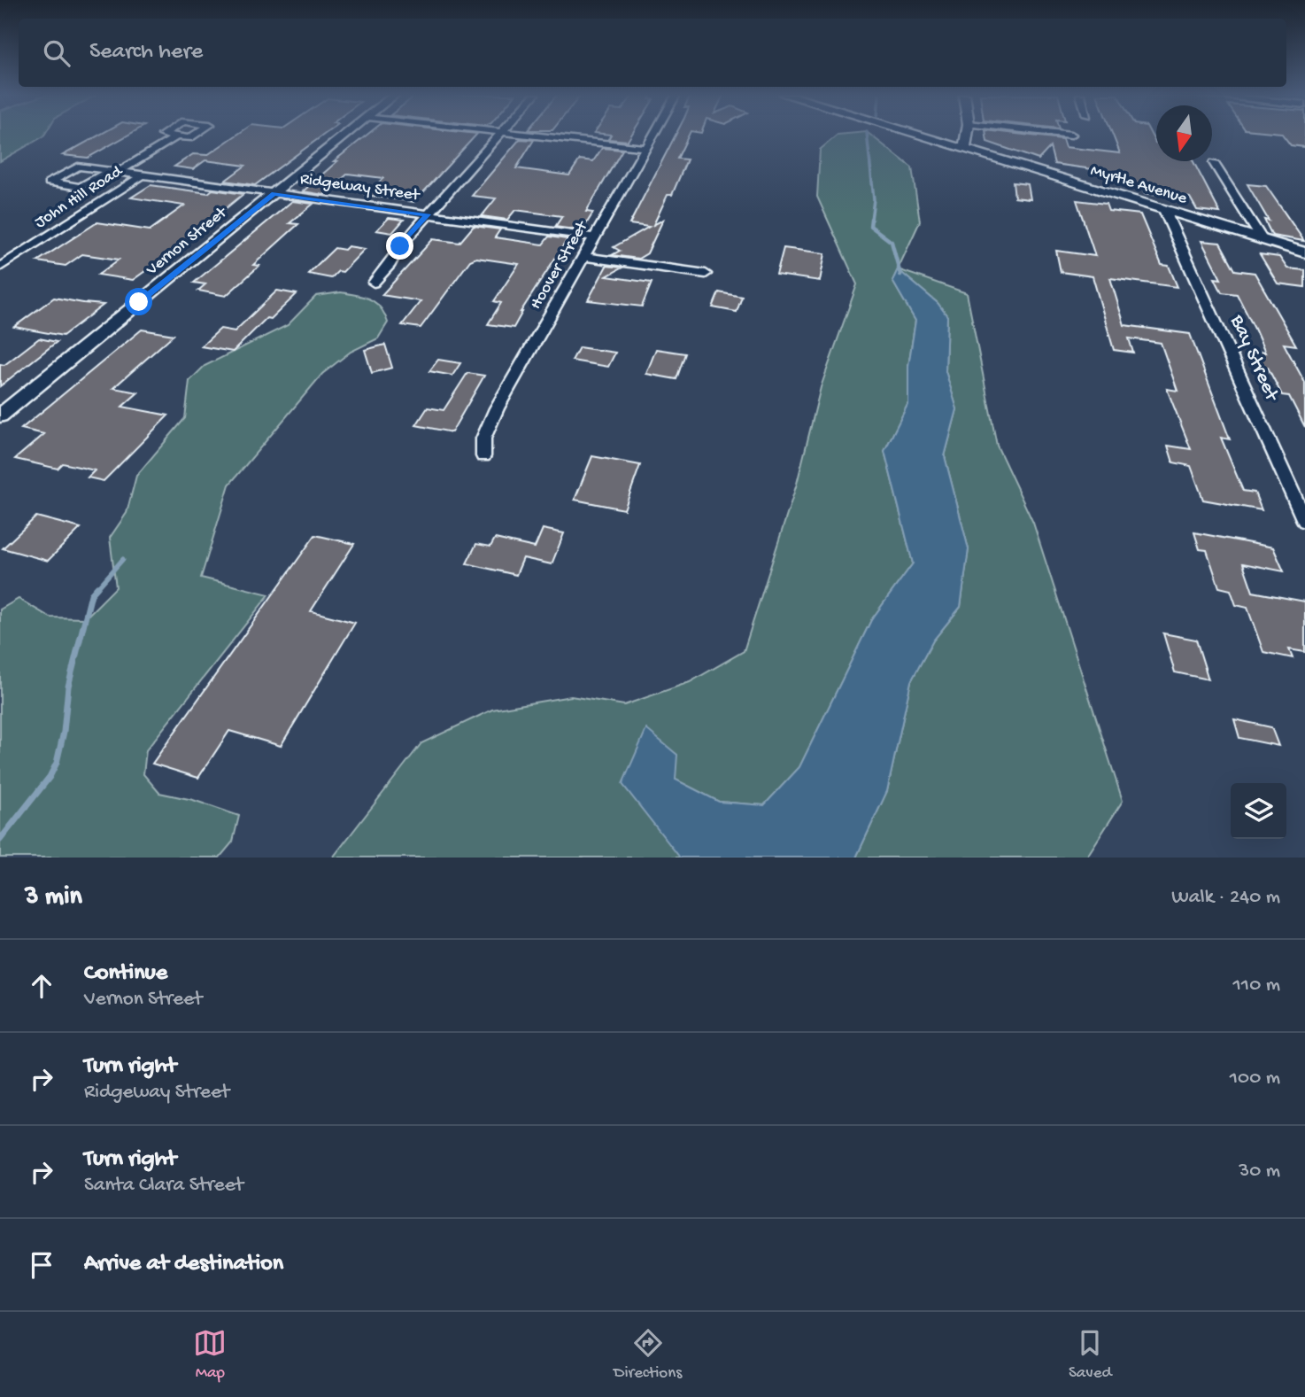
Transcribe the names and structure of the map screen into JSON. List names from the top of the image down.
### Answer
{
  "streets": {
    "main road": ["Myrtle Avenue"],
    "street": [
      "Ridgeway Street",
      "John Hill Road",
      "Vernon Street",
      "Hoover Street",
      "Bay Street"
    ]
  },
  "crossings": [
    ["Myrtle Avenue", "Bay Street"],
    ["Ridgeway Street", "John Hill Road"],
    ["Ridgeway Street", "Vernon Street"],
    ["Ridgeway Street", "Hoover Street"]
  ],
  "north": "bottom",
  "page": {
    "search": "Search here",
    "heading": ["3 min", "Walk · 240 m"],
    "list": [
      ["Continue", "Vernon Street", "110 m"],
      ["Turn right", "Ridgeway Street", "100 m"],
      ["Turn right", "Santa Clara Street", "30 m"],
      "Arrive at destination"
    ],
    "nav": ["Map", "Directions", "Saved"]
  }
}
